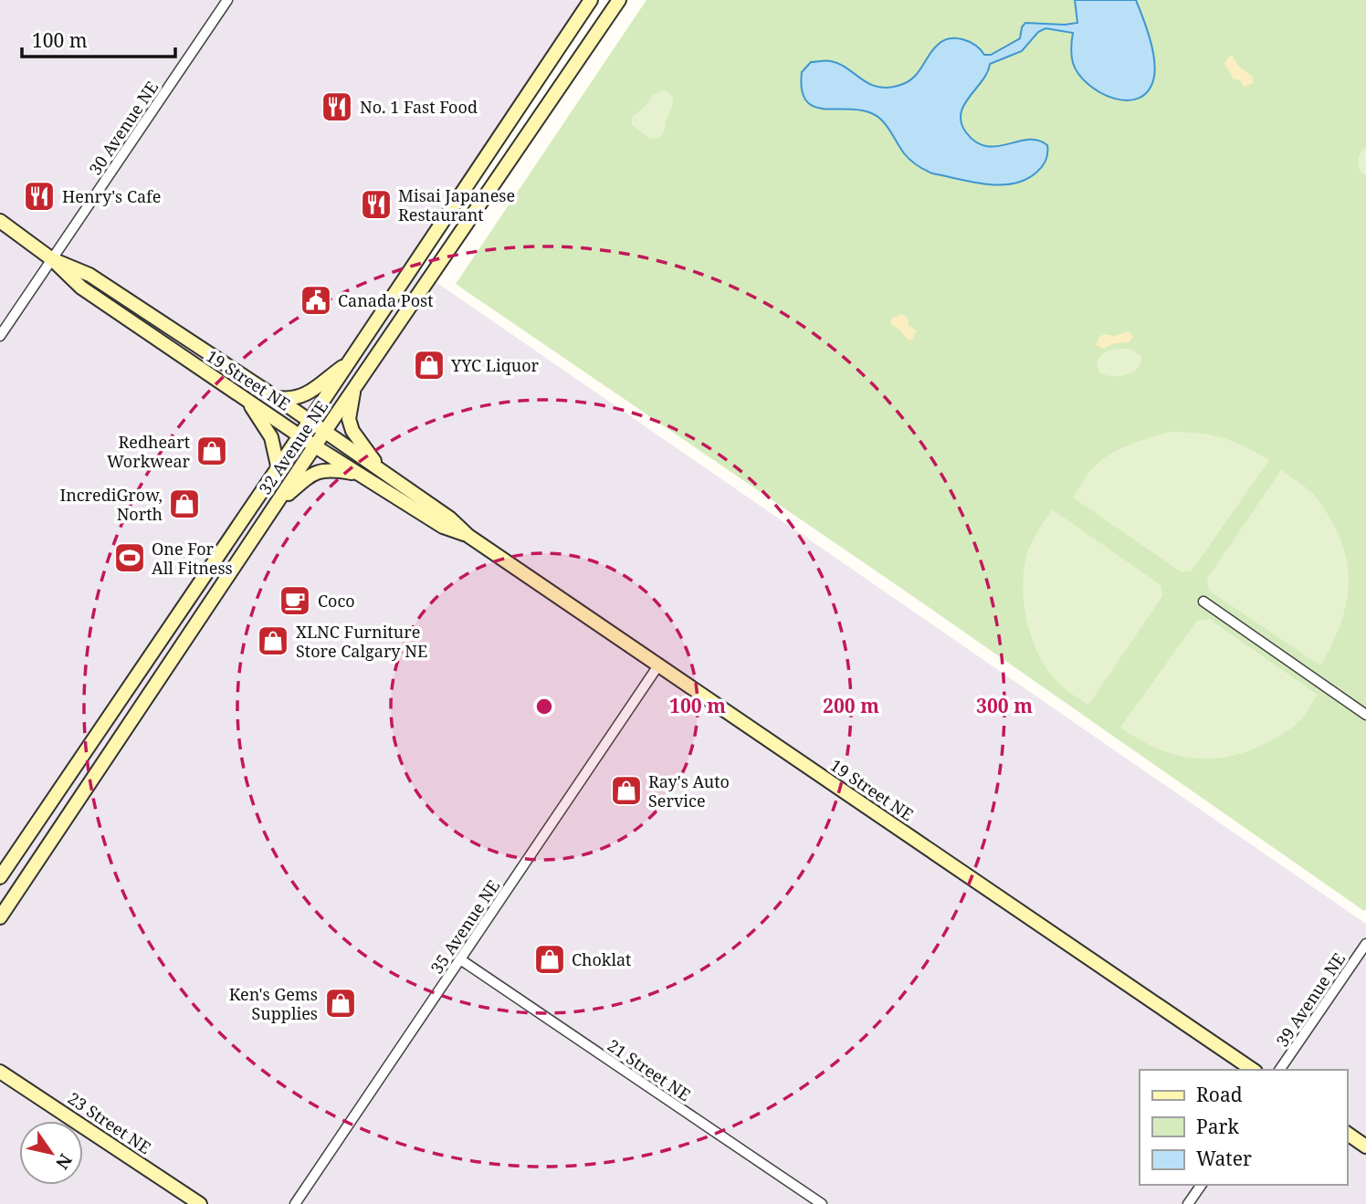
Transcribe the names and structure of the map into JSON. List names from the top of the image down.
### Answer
{
  "streets": {
    "main road": ["19 Street NE", "32 Avenue NE", "23 Street NE"],
    "street": [
      "30 Avenue NE",
      "35 Avenue NE",
      "39 Avenue NE",
      "21 Street NE"
    ]
  },
  "crossings": [
    ["30 Avenue NE", "19 Street NE"],
    ["19 Street NE", "32 Avenue NE"],
    ["19 Street NE", "35 Avenue NE"],
    ["35 Avenue NE", "21 Street NE"]
  ],
  "places": {
    "restaurant": ["No. 1 Fast Food", "Henry's Cafe", "Misai Japanese Restaurant"],
    "public building": ["Canada Post"],
    "shop": [
      "YYC Liquor",
      "Redheart Workwear",
      "IncrediGrow, North",
      "XLNC Furniture Store Calgary NE",
      "Ray's Auto Service",
      "Choklat",
      "Ken's Gems Supplies"
    ],
    "sports": ["One For All Fitness"],
    "cafe": ["Coco"]
  },
  "legend": ["Road", "Park", "Water"],
  "scale_bar": "100 m",
  "north": "bottom right",
  "rings": ["100 m", "200 m", "300 m"]
}
